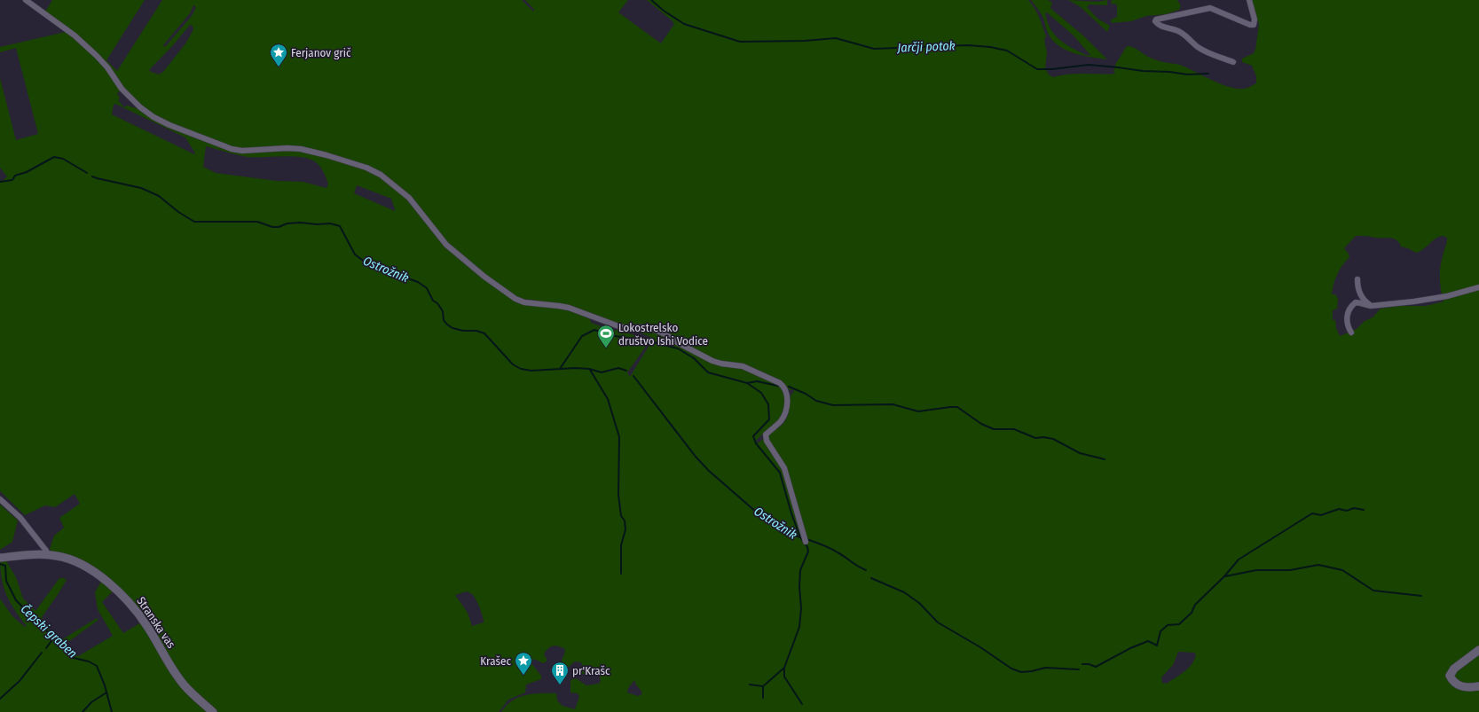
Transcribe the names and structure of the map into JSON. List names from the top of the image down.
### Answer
{
  "streets": {
    "street": ["Stranska vas"]
  },
  "water": ["Jarčji potok", "Ostrožnik", "Čepski graben"],
  "places": {
    "place": ["Ferjanov grič", "Krašec"],
    "sports": ["Lokostrelsko društvo Ishi Vodice"],
    "building": ["pr'Krašc"]
  }
}
